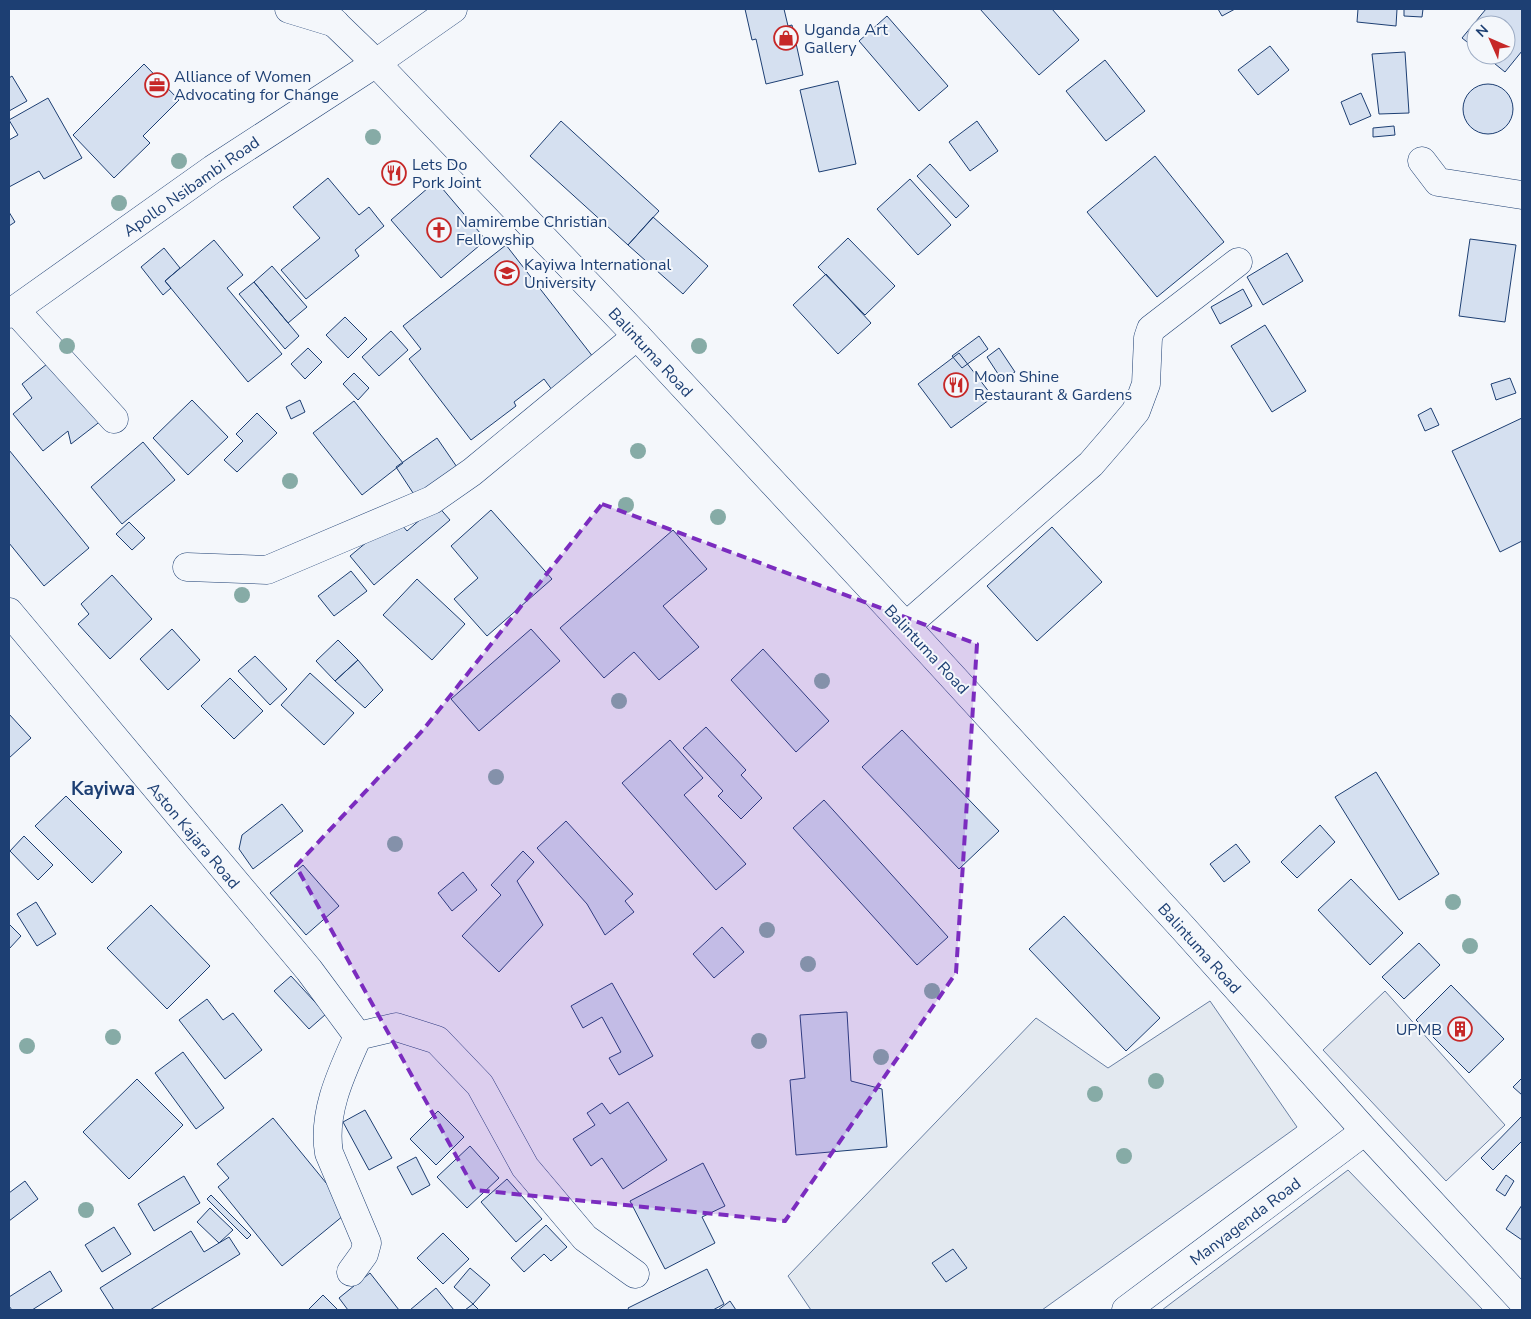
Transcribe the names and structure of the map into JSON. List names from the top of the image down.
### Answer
{
  "streets": {
    "street": [
      "Apollo Nsibambi Road",
      "Balintuma Road",
      "Aston Kajara Road",
      "Manyagenda Road"
    ]
  },
  "crossings": [
    ["Apollo Nsibambi Road", "Balintuma Road"],
    ["Balintuma Road", "Manyagenda Road"]
  ],
  "districts": ["Kayiwa"],
  "places": {
    "shop": ["Uganda Art Gallery"],
    "office": ["Alliance of Women Advocating for Change"],
    "restaurant": ["Lets Do Pork Joint", "Moon Shine Restaurant & Gardens"],
    "church": ["Namirembe Christian Fellowship"],
    "school or university": ["Kayiwa International University"],
    "building": ["UPMB"]
  },
  "north": "top left"
}
